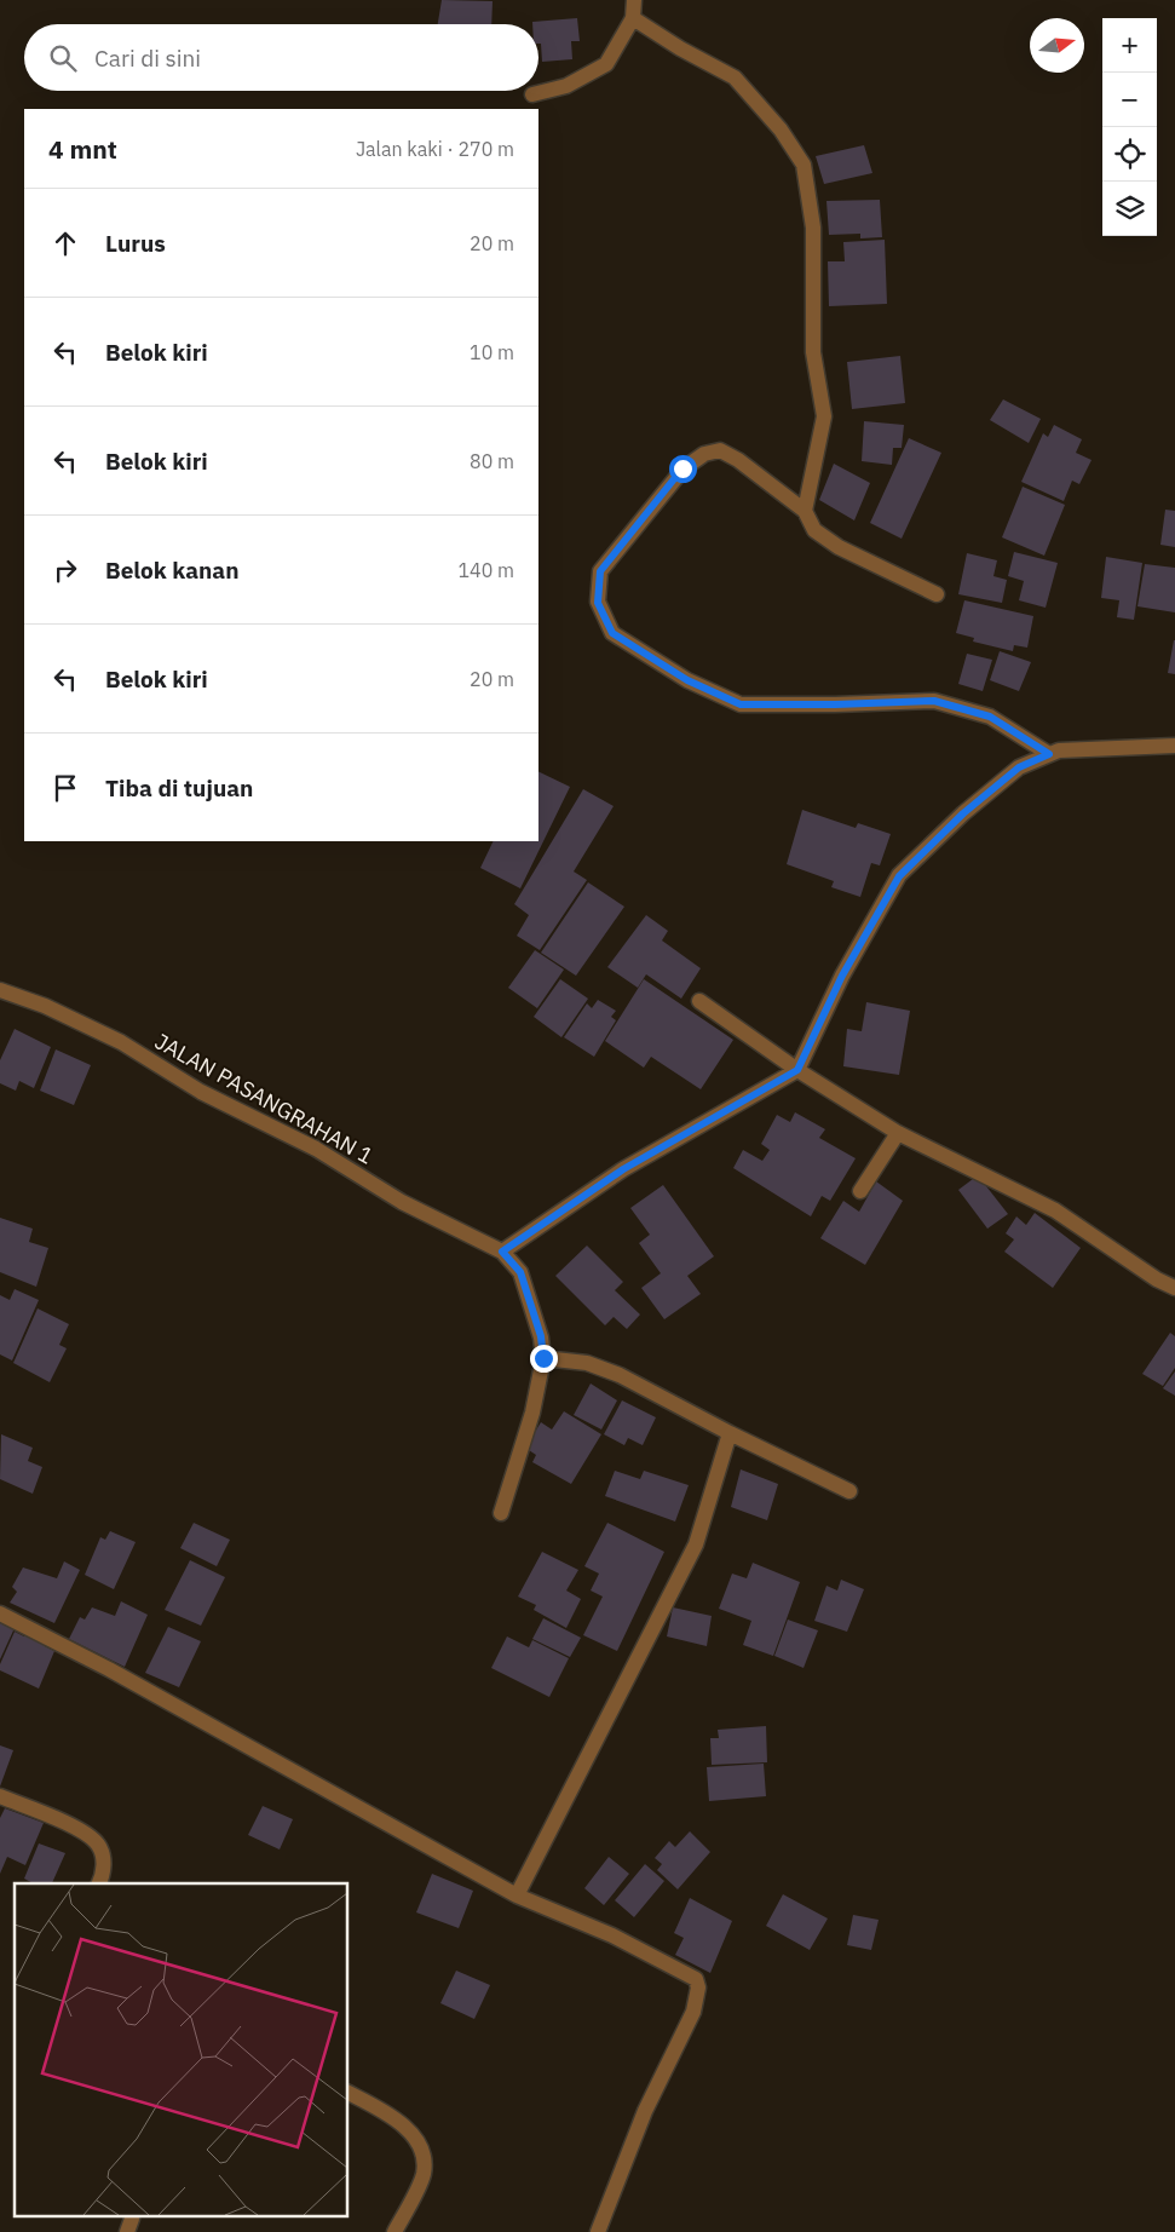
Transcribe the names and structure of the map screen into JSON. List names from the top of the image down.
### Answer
{
  "streets": {
    "street": ["JALAN PASANGRAHAN 1"]
  },
  "north": "right",
  "page": {
    "map_buttons": ["+", "−"],
    "search": "Cari di sini",
    "heading": ["4 mnt", "Jalan kaki · 270 m"],
    "list": [
      ["Lurus", "20 m"],
      ["Belok kiri", "10 m"],
      ["Belok kiri", "80 m"],
      ["Belok kanan", "140 m"],
      ["Belok kiri", "20 m"],
      "Tiba di tujuan"
    ]
  }
}
